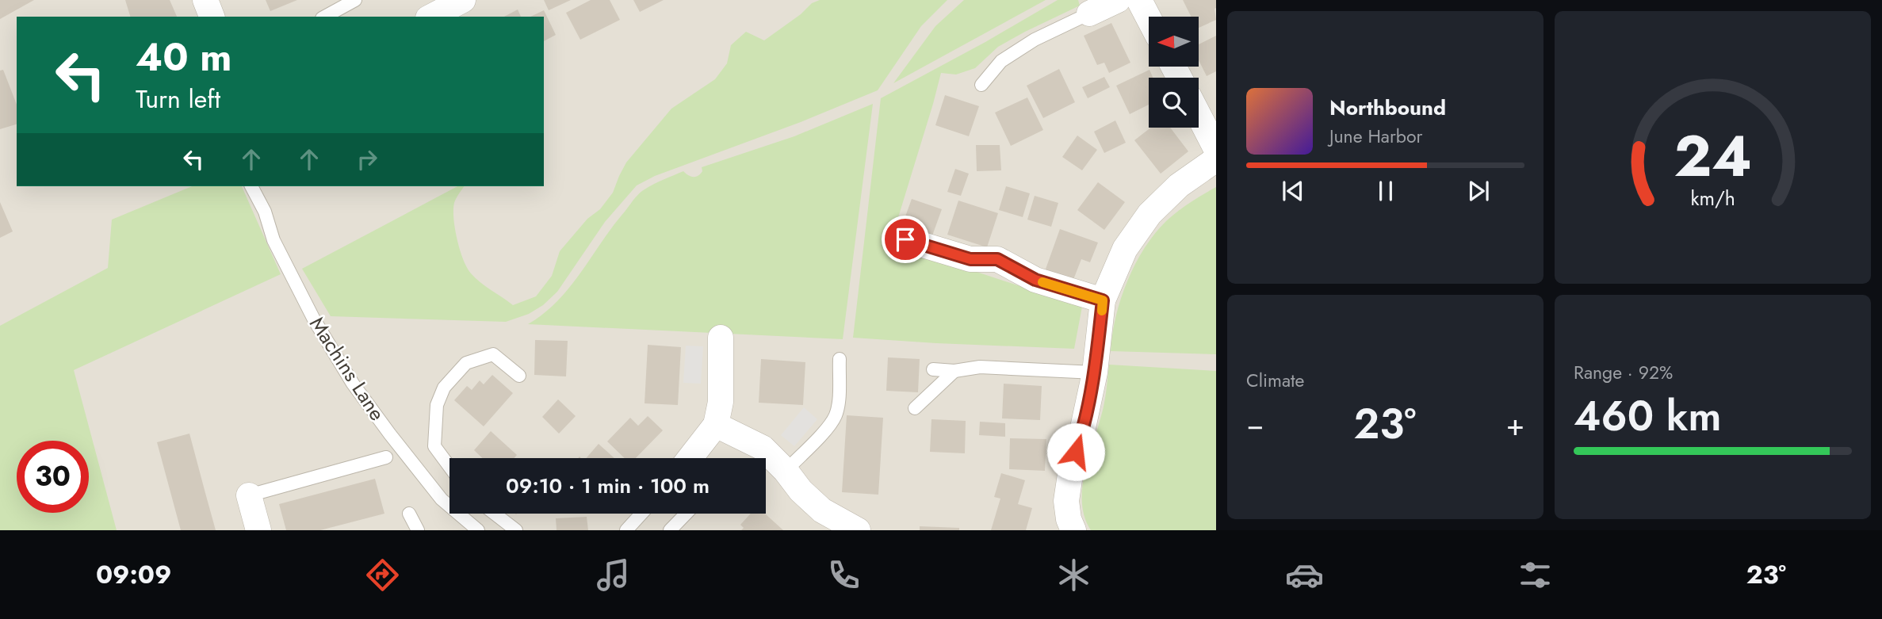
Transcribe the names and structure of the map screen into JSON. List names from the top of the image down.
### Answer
{
  "streets": {
    "lane": ["Machins Lane"]
  },
  "north": "left",
  "page": {
    "turn": ["40 m", "Turn left"],
    "song": ["Northbound", "June Harbor"],
    "tile": [
      "Climate",
      ["Range · 92%", "460 km"]
    ],
    "heat": ["−", "23°", "+"],
    "limit": "30",
    "trip": "09:10 · 1 min · 100 m",
    "tabs": ["09:09", "23°"],
    "gauge": ["24", "km/h"]
  }
}
